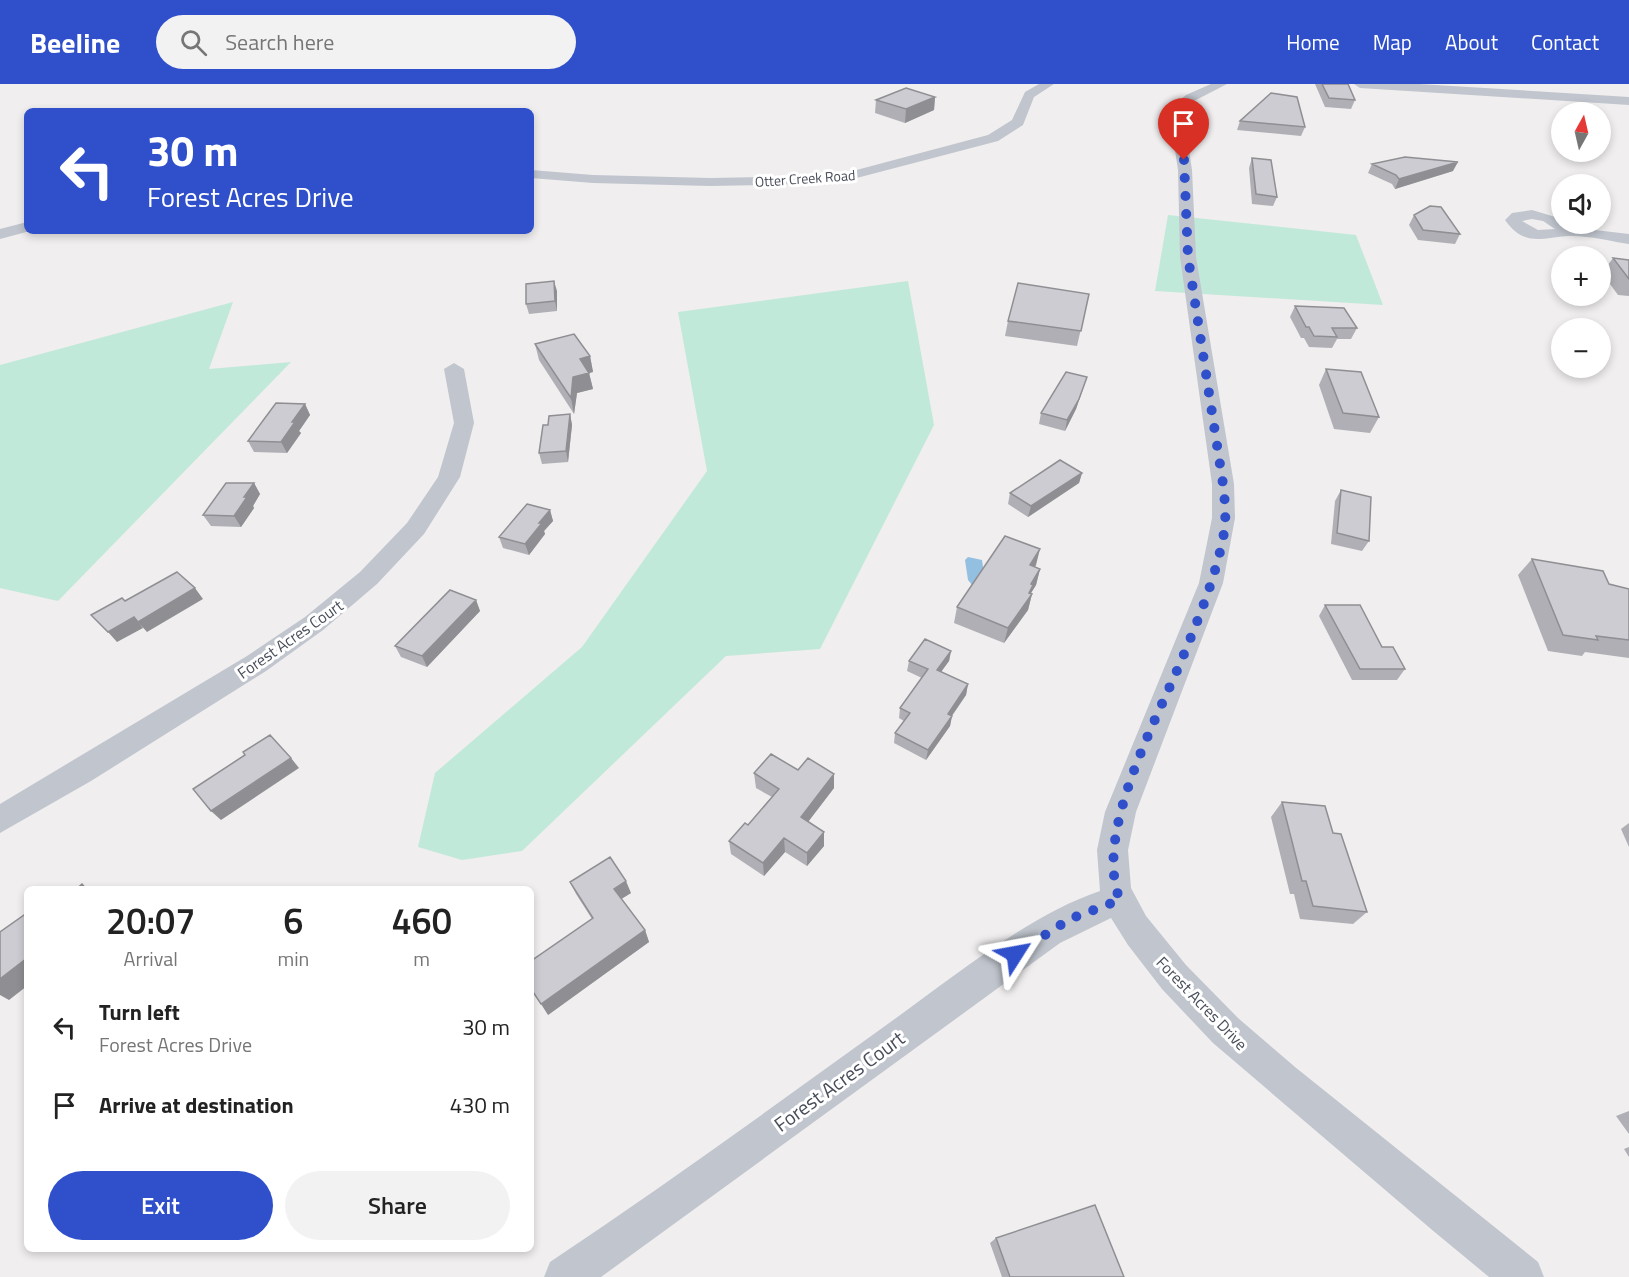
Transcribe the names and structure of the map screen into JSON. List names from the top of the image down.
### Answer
{
  "streets": {
    "street": ["Otter Creek Road", "Forest Acres Court", "Forest Acres Drive"]
  },
  "crossings": [
    ["Forest Acres Court", "Forest Acres Drive"]
  ],
  "north": "top",
  "page": {
    "header": "Beeline",
    "search": "Search here",
    "nav": [
      "Home",
      "Map",
      "About",
      "Contact"
    ],
    "map_buttons": ["+", "−"],
    "turn": ["30 m", "Forest Acres Drive"],
    "eta": [
      "20:07",
      "Arrival",
      "6",
      "min",
      "460",
      "m"
    ],
    "list": [
      {
        "name": "Turn left",
        "note": "Forest Acres Drive",
        "value": "30 m"
      },
      {
        "name": "Arrive at destination",
        "value": "430 m"
      }
    ],
    "buttons": ["Exit", "Share"]
  }
}
